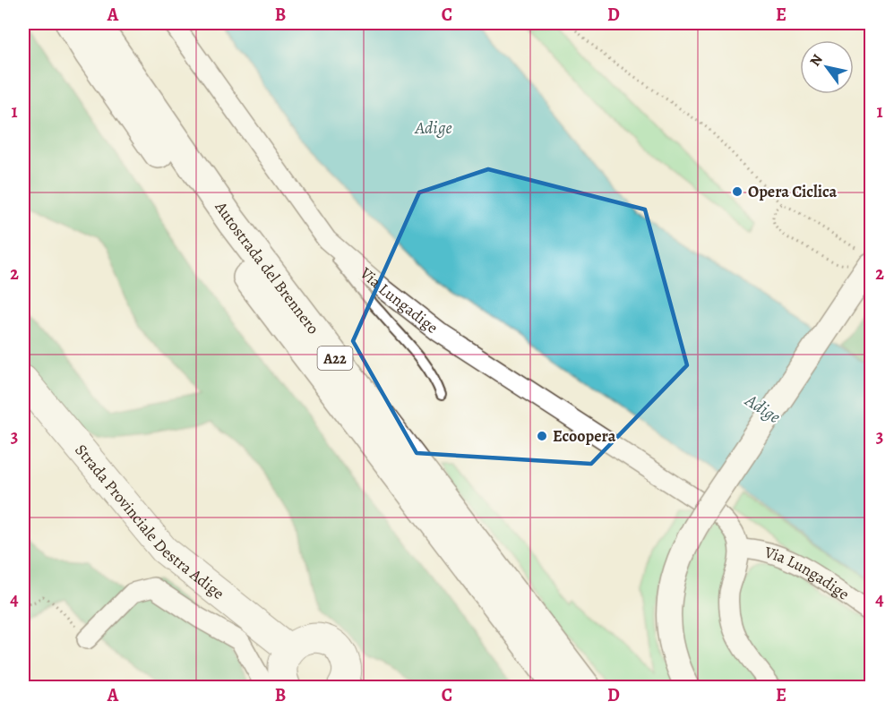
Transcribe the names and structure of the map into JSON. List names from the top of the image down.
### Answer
{
  "streets": {
    "highway": ["Autostrada del Brennero", "A22"],
    "main road": ["Strada Provinciale Destra Adige"],
    "street": ["Via Lungadige"]
  },
  "water": ["Adige"],
  "places": ["Opera Ciclica", "Ecoopera"],
  "north": "top left",
  "grid": {
    "columns": [
      "A",
      "B",
      "C",
      "D",
      "E"
    ],
    "rows": [
      "1",
      "2",
      "3",
      "4"
    ]
  }
}
